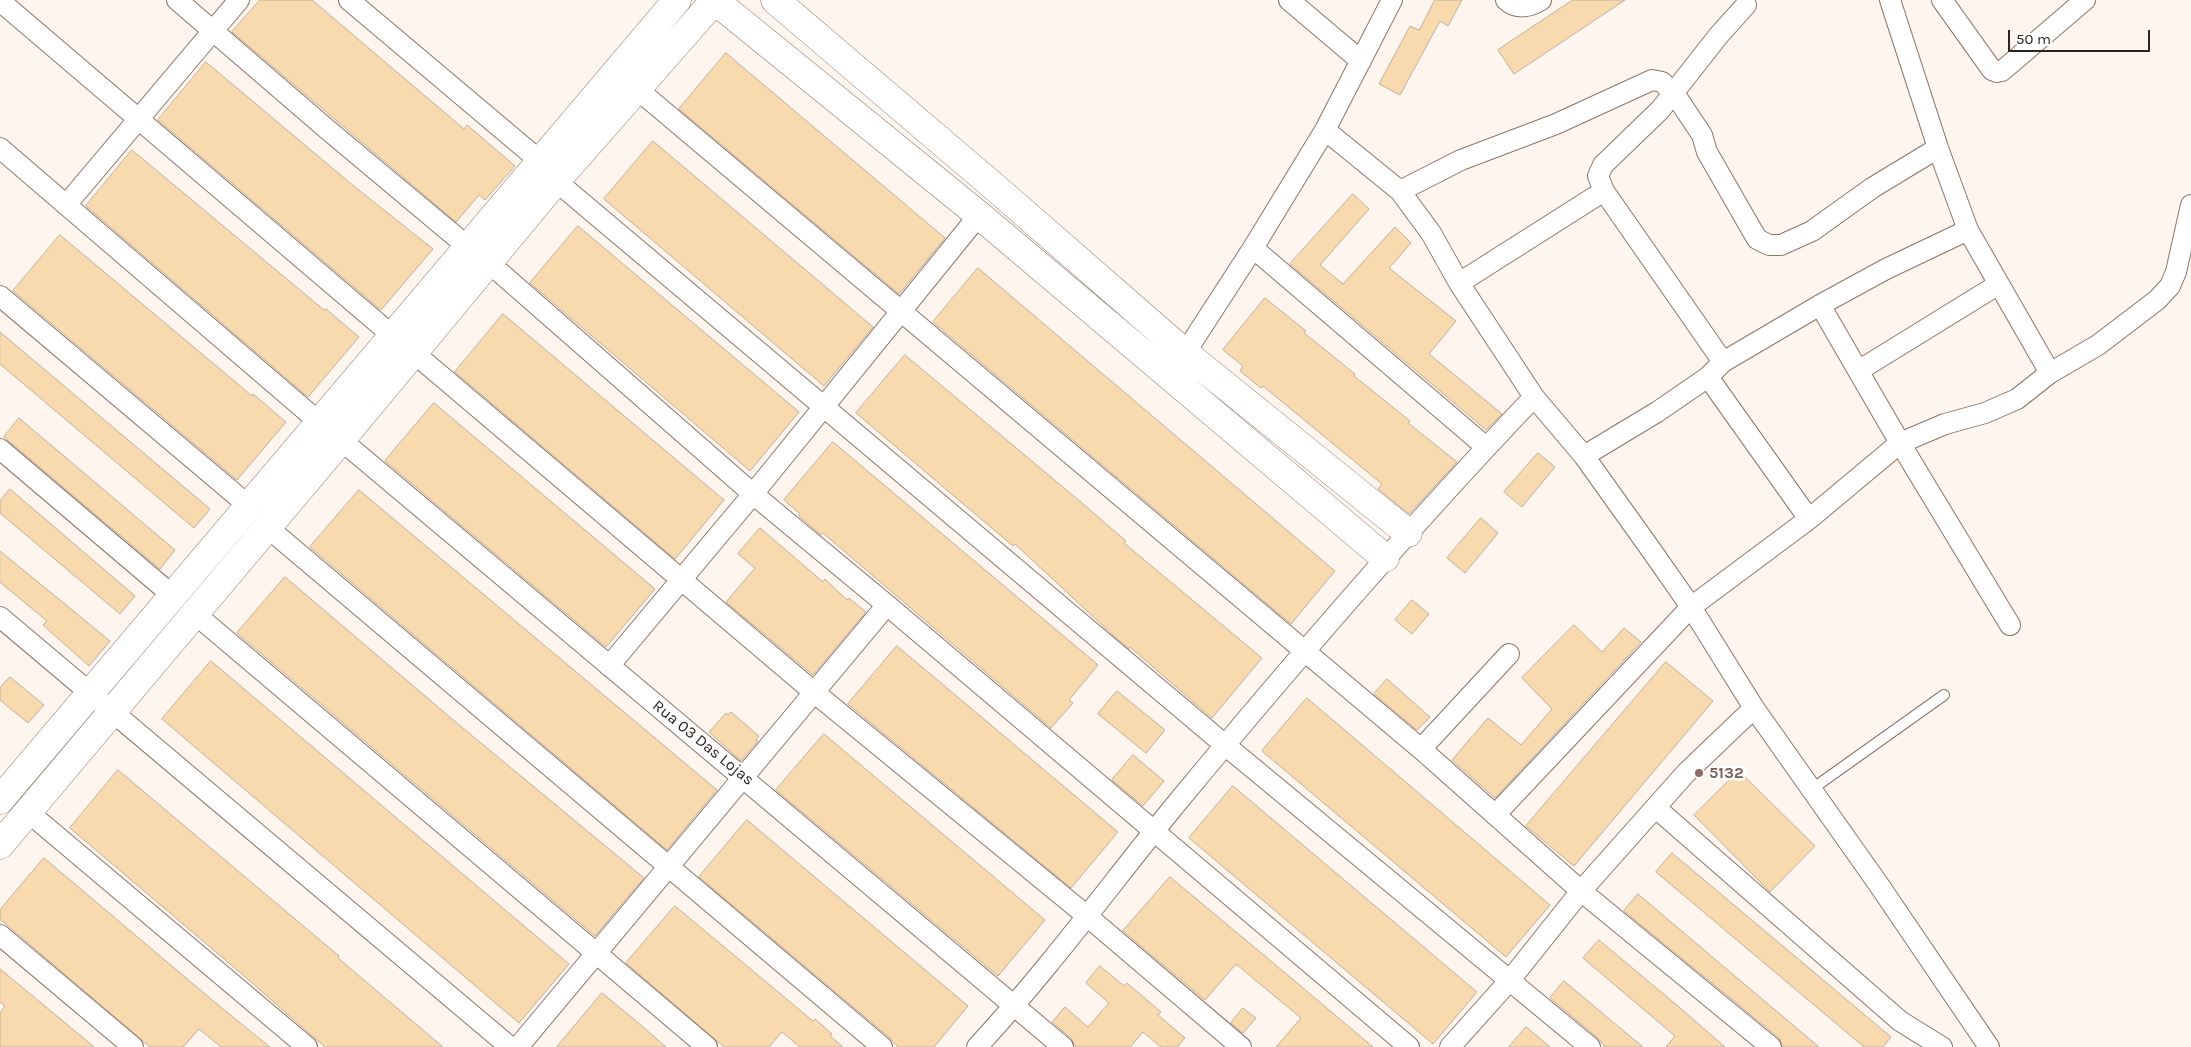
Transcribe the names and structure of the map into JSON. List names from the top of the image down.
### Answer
{
  "streets": {
    "street": ["Rua 03 Das Lojas"]
  },
  "places": ["5132"],
  "scale_bar": "50 m"
}
